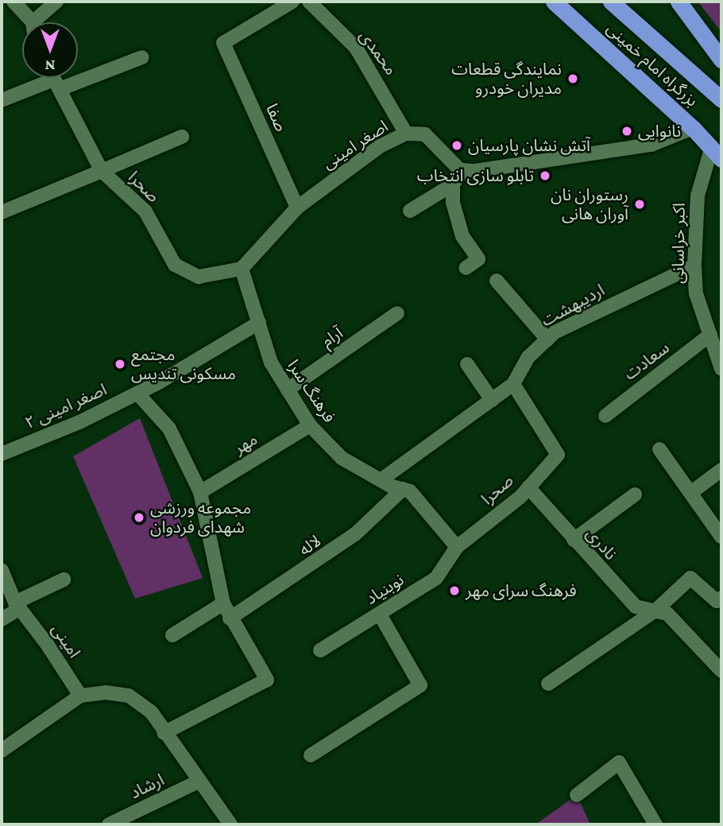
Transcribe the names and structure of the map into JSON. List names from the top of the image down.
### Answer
{
  "streets": {
    "highway": ["بزرگراه امام خمینی"],
    "street": [
      "محمدی",
      "صفا",
      "اصغر امینی",
      "صحرا",
      "اکبر خراسانی",
      "اردیبهشت",
      "آرام",
      "سعادت",
      "فرهنگ سرا",
      "۲ اصغر امینی",
      "مهر",
      "نادری",
      "لاله",
      "نوبنیاد",
      "امینی",
      "ارشاد"
    ]
  },
  "crossings": [
    ["محمدی", "اصغر امینی"],
    ["بزرگراه امام خمینی", "اکبر خراسانی"],
    ["صفا", "اصغر امینی"],
    ["اصغر امینی", "صحرا"],
    ["صحرا", "اردیبهشت"],
    ["صحرا", "فرهنگ سرا"],
    ["صحرا", "نادری"],
    ["صحرا", "نوبنیاد"],
    ["اکبر خراسانی", "اردیبهشت"],
    ["اکبر خراسانی", "سعادت"],
    ["اردیبهشت", "فرهنگ سرا"],
    ["آرام", "فرهنگ سرا"],
    ["فرهنگ سرا", "۲ اصغر امینی"],
    ["فرهنگ سرا", "مهر"],
    ["فرهنگ سرا", "لاله"],
    ["فرهنگ سرا", "نوبنیاد"]
  ],
  "places": [
    "نمایندگی قطعات مدیران خودرو",
    "نانوایی",
    "آتش نشان پارسیان",
    "تابلو سازی انتخاب",
    "رستوران نان آوران هانی",
    "مجتمع مسکونی تندیس",
    "مجموعه ورزشی شهدای فردوان",
    "فرهنگ سرای مهر"
  ],
  "north": "bottom"
}
